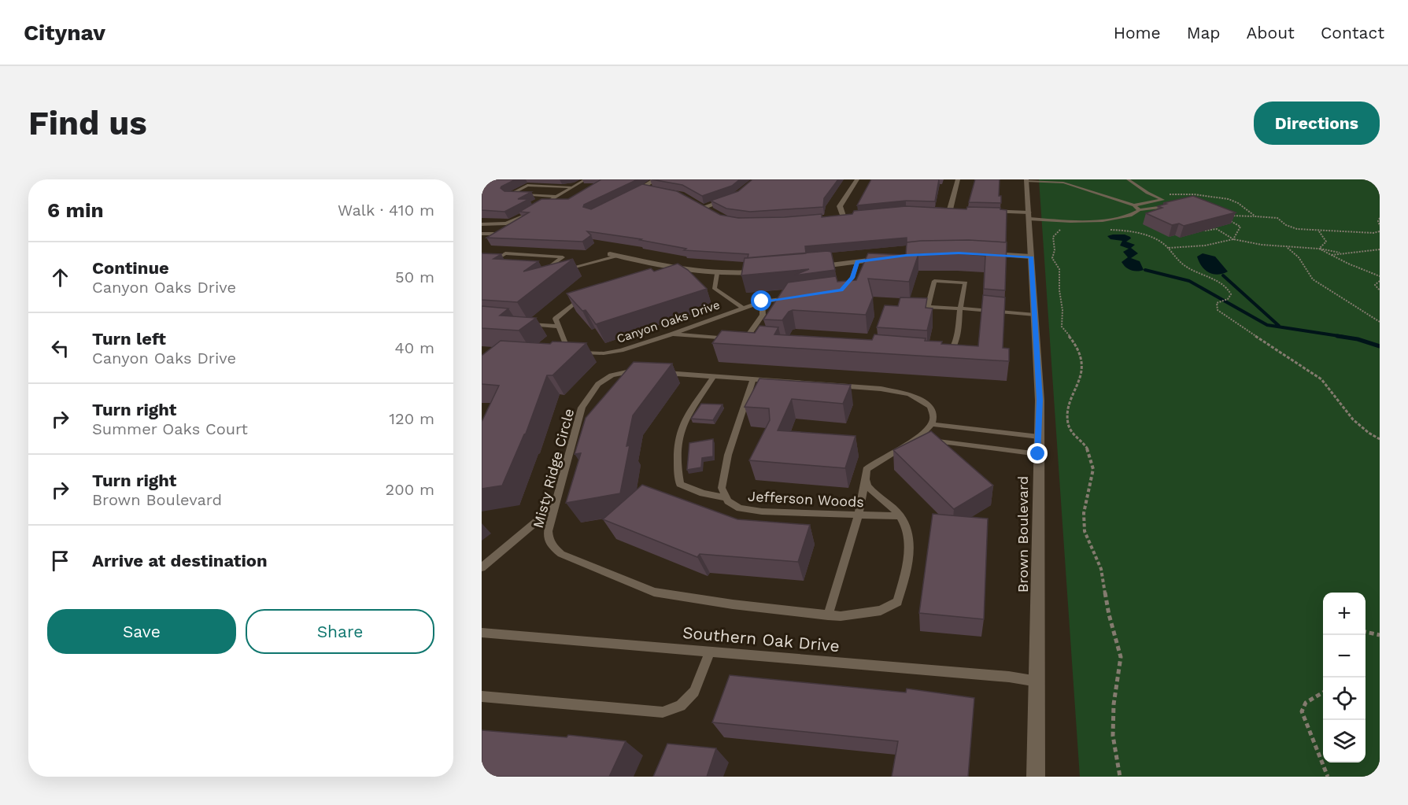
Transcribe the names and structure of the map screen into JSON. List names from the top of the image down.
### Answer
{
  "streets": {
    "street": ["Brown Boulevard"],
    "lane": [
      "Canyon Oaks Drive",
      "Misty Ridge Circle",
      "Jefferson Woods",
      "Southern Oak Drive"
    ]
  },
  "crossings": [
    ["Misty Ridge Circle", "Jefferson Woods"],
    ["Brown Boulevard", "Southern Oak Drive"]
  ],
  "page": {
    "header": "Citynav",
    "nav": [
      "Home",
      "Map",
      "About",
      "Contact"
    ],
    "buttons": [
      "Directions",
      ["Save", "Share"]
    ],
    "title": "Find us",
    "heading": ["6 min", "Walk · 410 m"],
    "list": [
      ["Continue", "Canyon Oaks Drive", "50 m"],
      ["Turn left", "Canyon Oaks Drive", "40 m"],
      ["Turn right", "Summer Oaks Court", "120 m"],
      ["Turn right", "Brown Boulevard", "200 m"],
      "Arrive at destination"
    ],
    "map_buttons": ["+", "−"]
  }
}
